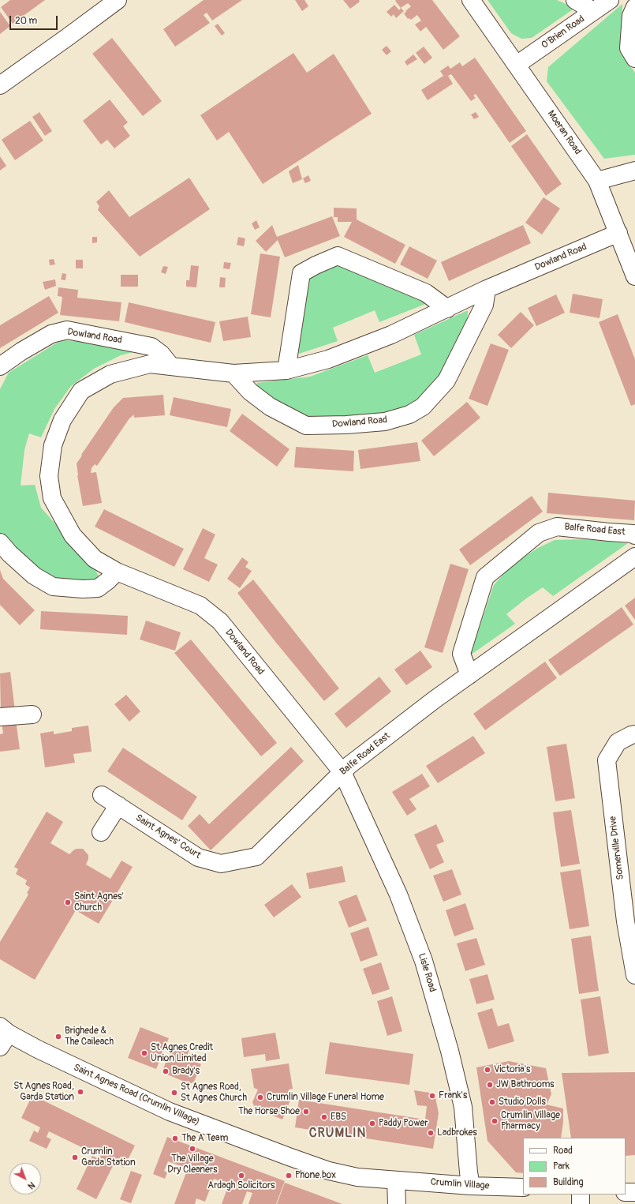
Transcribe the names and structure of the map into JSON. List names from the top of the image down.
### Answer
{
  "streets": {
    "street": [
      "O'Brien Road",
      "Moeran Road",
      "Dowland Road",
      "Balfe Road East",
      "Saint Agnes' Court",
      "Somerville Drive",
      "Lisle Road",
      "Saint Agnes Road (Crumlin Village)",
      "Crumlin Village"
    ]
  },
  "crossings": [
    ["O'Brien Road", "Moeran Road"],
    ["Moeran Road", "Dowland Road"],
    ["Dowland Road", "Balfe Road East"],
    ["Dowland Road", "Lisle Road"],
    ["Balfe Road East", "Saint Agnes' Court"],
    ["Balfe Road East", "Lisle Road"],
    ["Lisle Road", "Crumlin Village"],
    ["Saint Agnes Road (Crumlin Village)", "Crumlin Village"]
  ],
  "districts": ["CRUMLIN"],
  "places": [
    "Saint Agnes' Church",
    "Brighede & The Caileach",
    "St Agnes Credit Union Limited",
    "Victoria's",
    "Brady's",
    "JW Bathrooms",
    "St Agnes Road, Garda Station",
    "St Agnes Road, St Agnes Church",
    "Frank's",
    "Crumlin Village Funeral Home",
    "Studio Dolls",
    "The Horse Shoe",
    "EBS",
    "Crumlin Village Pharmacy",
    "Paddy Power",
    "Ladbrokes",
    "The A Team",
    "The Village Dry Cleaners",
    "Crumlin Garda Station",
    "Ardagh Solicitors",
    "Phone box"
  ],
  "legend": ["Road", "Park", "Building"],
  "scale_bar": "20 m",
  "north": "bottom right"
}
